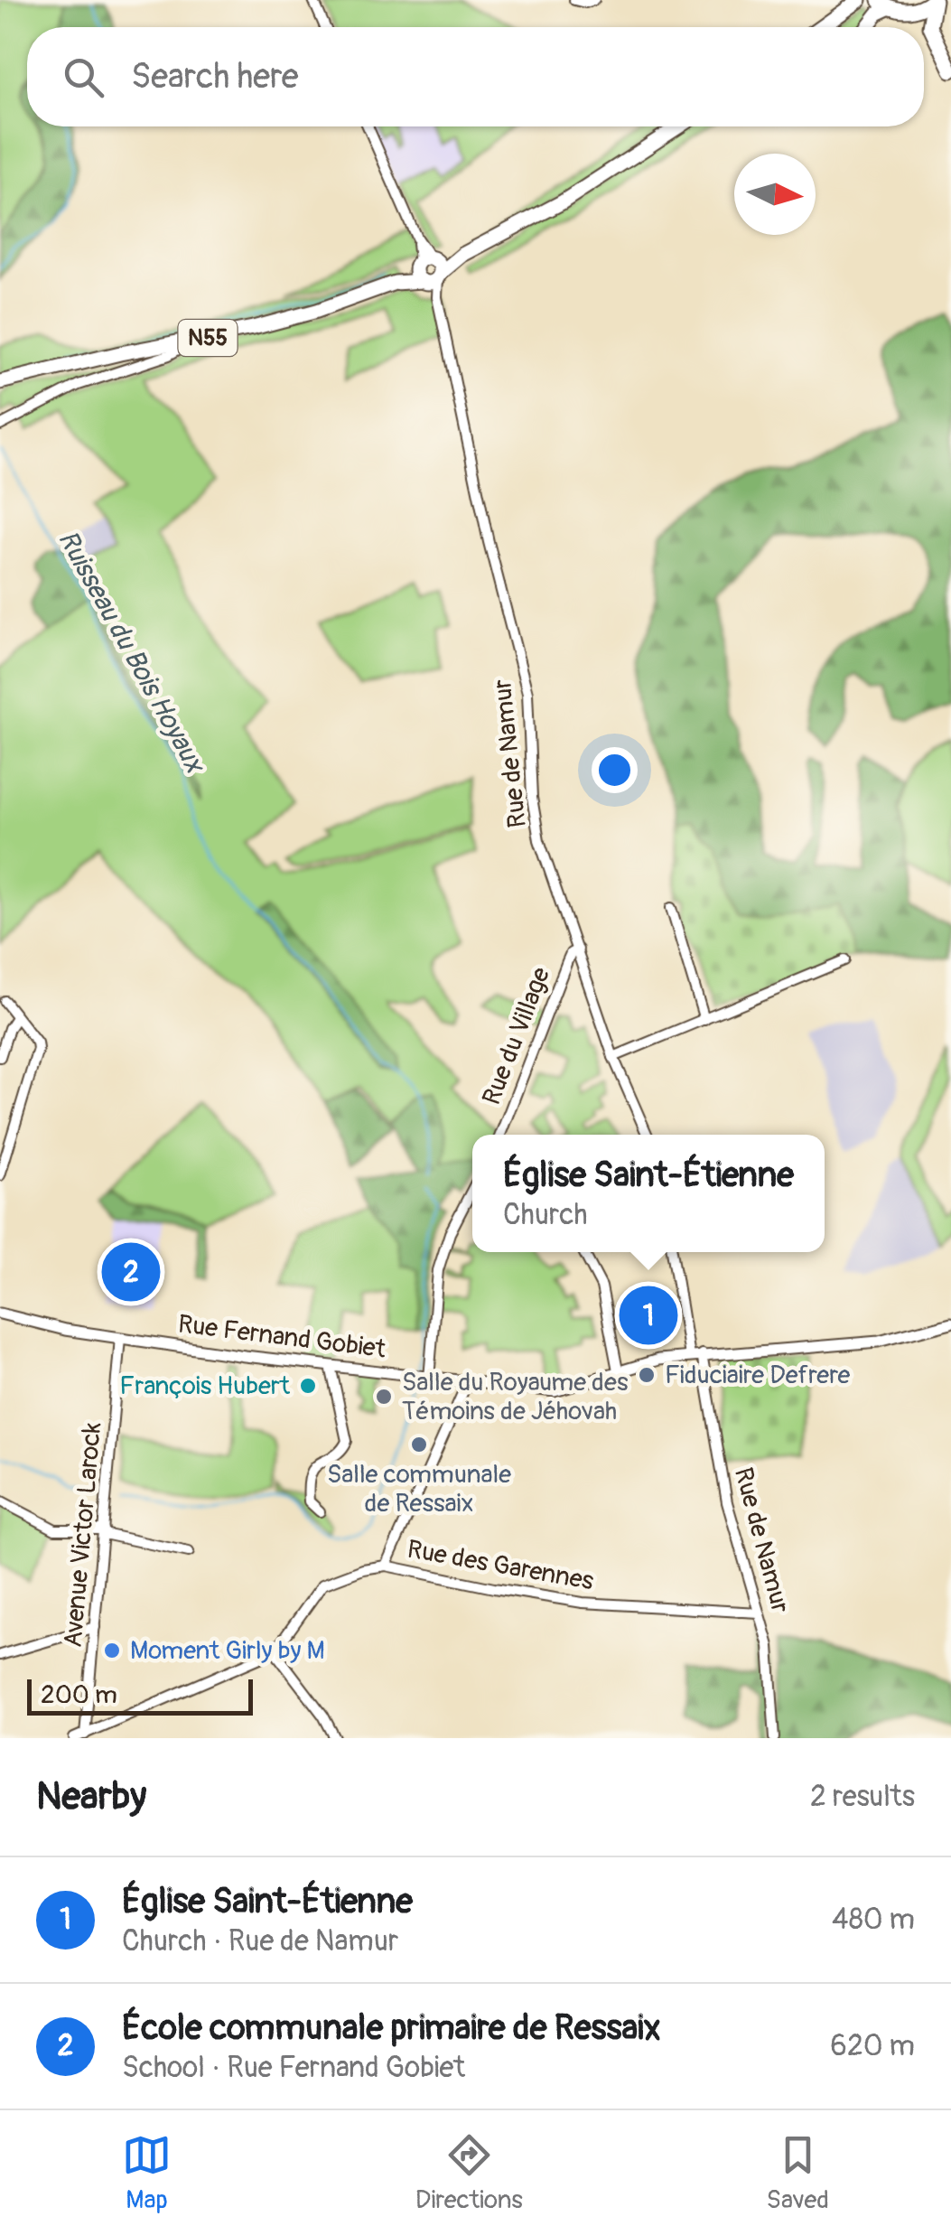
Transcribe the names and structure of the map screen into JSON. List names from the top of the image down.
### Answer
{
  "streets": {
    "main road": ["N55"],
    "street": [
      "Rue de Namur",
      "Rue du Village",
      "Rue Fernand Gobiet",
      "Avenue Victor Larock",
      "Rue des Garennes"
    ]
  },
  "crossings": [
    ["N55", "Rue de Namur"],
    ["Rue de Namur", "Rue du Village"],
    ["Rue de Namur", "Rue Fernand Gobiet"],
    ["Rue de Namur", "Rue des Garennes"],
    ["Rue Fernand Gobiet", "Avenue Victor Larock"]
  ],
  "water": ["Ruisseau du Bois Hoyaux"],
  "places": [
    "Fiduciaire Defrere",
    "François Hubert",
    "Salle du Royaume des Témoins de Jéhovah",
    "Salle communale de Ressaix",
    "Moment Girly by M"
  ],
  "scale_bar": "200 m",
  "north": "right",
  "page": {
    "search": "Search here",
    "popup": ["Église Saint-Étienne", "Church"],
    "pins": ["2", "1"],
    "scale": "200 m",
    "heading": ["Nearby", "2 results"],
    "list": [
      {
        "mark": "1",
        "name": "Église Saint-Étienne",
        "note": "Church · Rue de Namur",
        "value": "480 m"
      },
      {
        "mark": "2",
        "name": "École communale primaire de Ressaix",
        "note": "School · Rue Fernand Gobiet",
        "value": "620 m"
      }
    ],
    "nav": ["Map", "Directions", "Saved"]
  }
}
